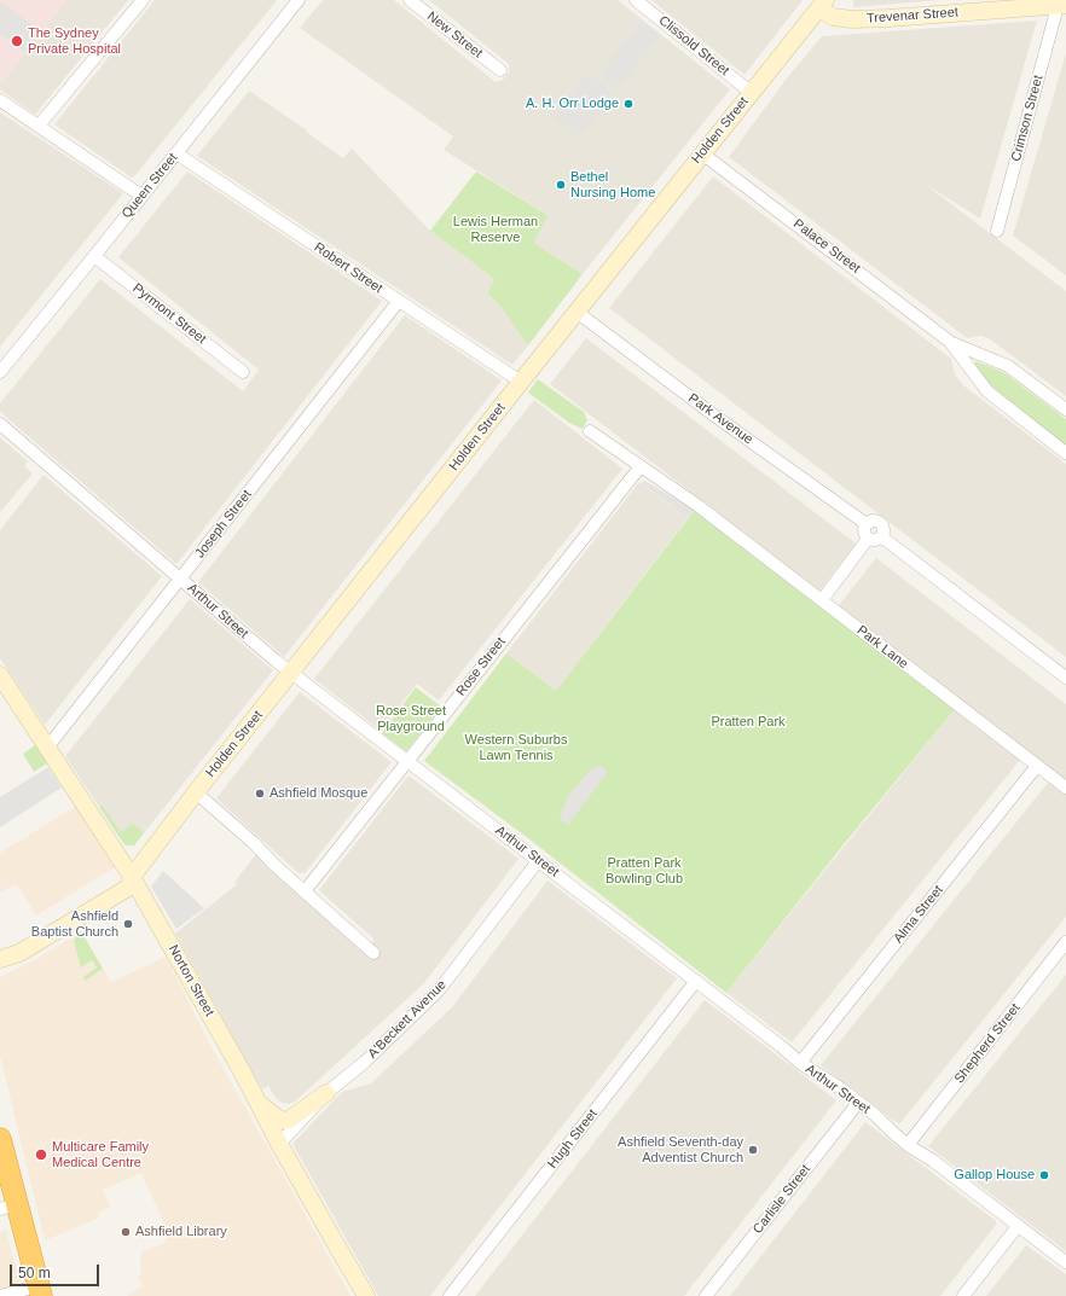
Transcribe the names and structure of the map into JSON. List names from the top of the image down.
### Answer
{
  "streets": {
    "street": [
      "Trevenar Street",
      "New Street",
      "Clissold Street",
      "Crimson Street",
      "Holden Street",
      "Queen Street",
      "Palace Street",
      "Robert Street",
      "Pyrmont Street",
      "Park Avenue",
      "Joseph Street",
      "Arthur Street",
      "Park Lane",
      "Rose Street",
      "Alma Street",
      "Norton Street",
      "A'Beckett Avenue",
      "Shepherd Street",
      "Hugh Street",
      "Carlisle Street"
    ]
  },
  "crossings": [
    ["Trevenar Street", "Crimson Street"],
    ["Trevenar Street", "Holden Street"],
    ["Clissold Street", "Holden Street"],
    ["Holden Street", "Palace Street"],
    ["Holden Street", "Robert Street"],
    ["Holden Street", "Park Avenue"],
    ["Holden Street", "Arthur Street"],
    ["Holden Street", "Norton Street"],
    ["Queen Street", "Robert Street"],
    ["Queen Street", "Pyrmont Street"],
    ["Robert Street", "Joseph Street"],
    ["Joseph Street", "Arthur Street"],
    ["Joseph Street", "Norton Street"],
    ["Arthur Street", "Rose Street"],
    ["Arthur Street", "Alma Street"],
    ["Arthur Street", "A'Beckett Avenue"],
    ["Arthur Street", "Shepherd Street"],
    ["Arthur Street", "Hugh Street"],
    ["Arthur Street", "Carlisle Street"],
    ["Park Lane", "Rose Street"],
    ["Park Lane", "Alma Street"],
    ["Norton Street", "A'Beckett Avenue"]
  ],
  "parks": [
    "Lewis Herman Reserve",
    "Rose Street Playground",
    "Pratten Park",
    "Western Suburbs Lawn Tennis",
    "Pratten Park Bowling Club"
  ],
  "places": [
    "The Sydney Private Hospital",
    "A. H. Orr Lodge",
    "Bethel Nursing Home",
    "Ashfield Mosque",
    "Ashfield Baptist Church",
    "Ashfield Seventh-day Adventist Church",
    "Multicare Family Medical Centre",
    "Gallop House",
    "Ashfield Library"
  ],
  "scale_bar": "50 m"
}
